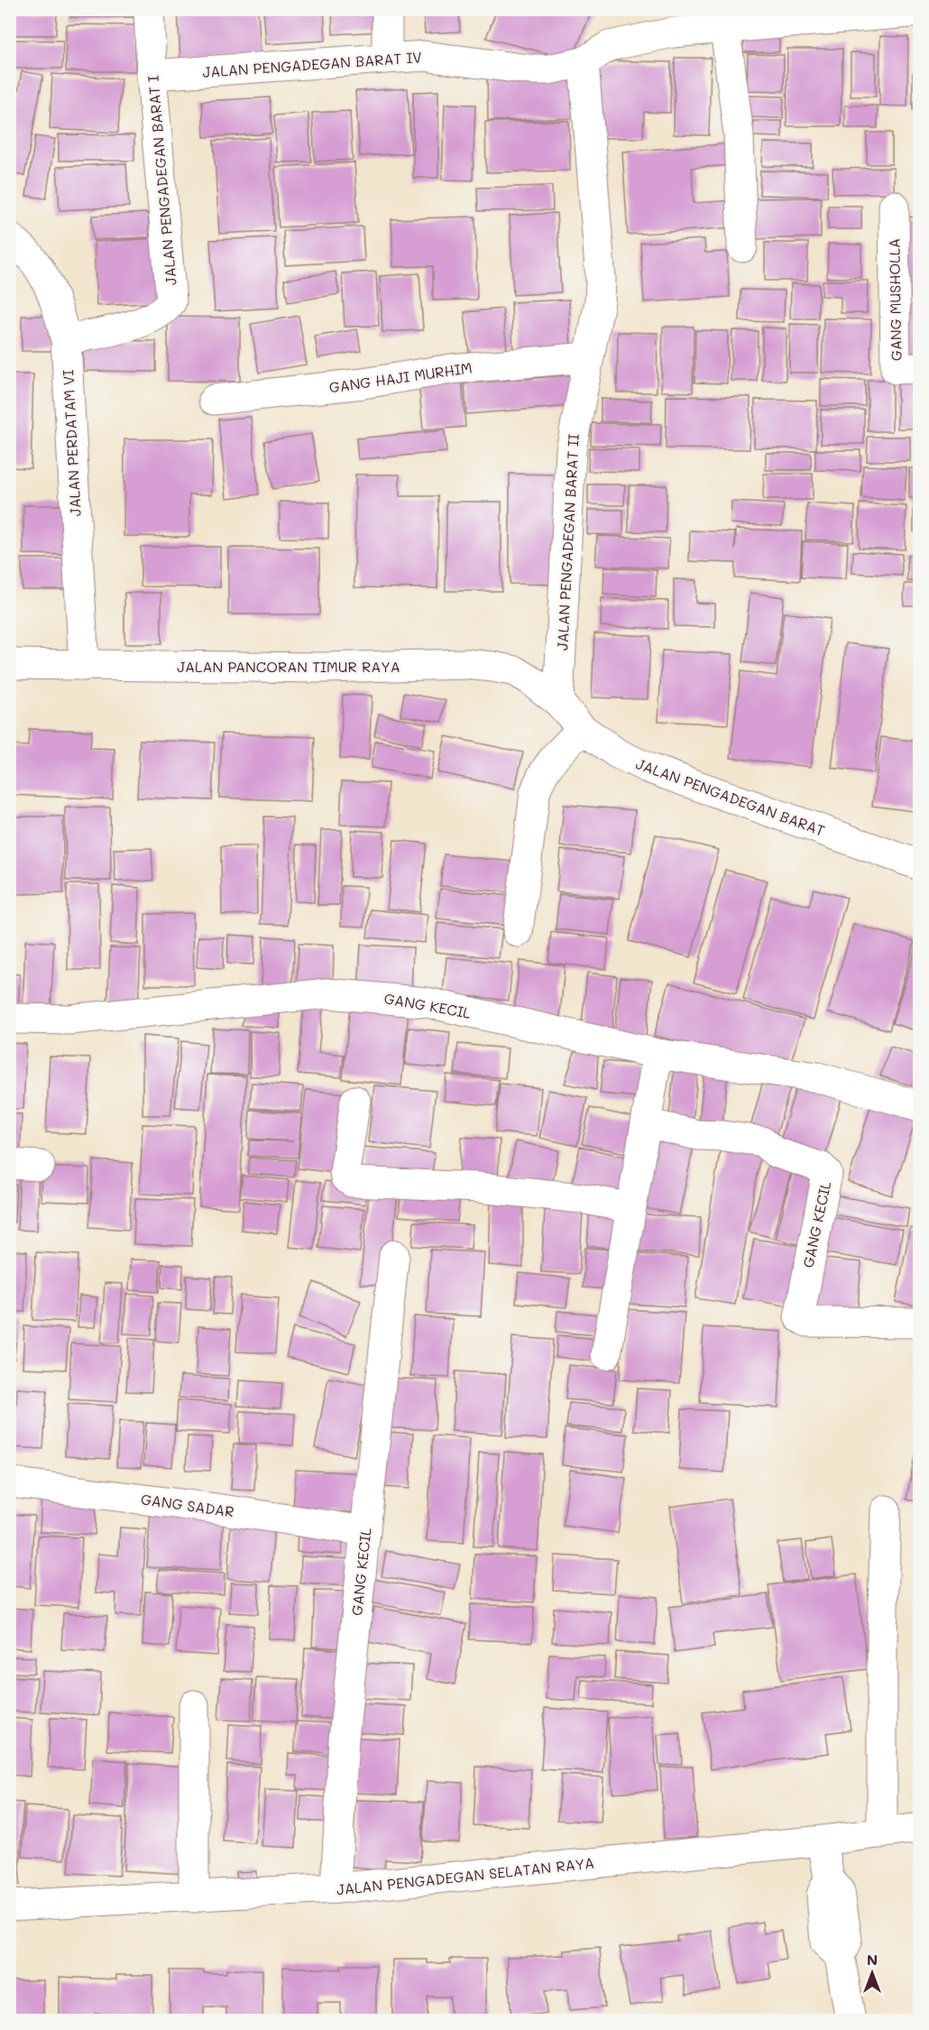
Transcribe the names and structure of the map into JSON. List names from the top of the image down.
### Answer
{
  "streets": {
    "street": [
      "JALAN PENGADEGAN BARAT IV",
      "JALAN PENGADEGAN BARAT I",
      "GANG MUSHOLLA",
      "GANG HAJI MURHIM",
      "JALAN PERDATAM VI",
      "JALAN PENGADEGAN BARAT II",
      "JALAN PANCORAN TIMUR RAYA",
      "JALAN PENGADEGAN BARAT",
      "GANG KECIL",
      "GANG SADAR",
      "JALAN PENGADEGAN SELATAN RAYA"
    ]
  },
  "crossings": [
    ["JALAN PENGADEGAN BARAT IV", "JALAN PENGADEGAN BARAT I"],
    ["JALAN PENGADEGAN BARAT IV", "JALAN PENGADEGAN BARAT II"],
    ["JALAN PENGADEGAN BARAT I", "JALAN PERDATAM VI"],
    ["GANG HAJI MURHIM", "JALAN PENGADEGAN BARAT II"],
    ["JALAN PERDATAM VI", "JALAN PANCORAN TIMUR RAYA"],
    ["JALAN PENGADEGAN BARAT II", "JALAN PANCORAN TIMUR RAYA"],
    ["JALAN PENGADEGAN BARAT II", "JALAN PENGADEGAN BARAT"],
    ["JALAN PANCORAN TIMUR RAYA", "JALAN PENGADEGAN BARAT"],
    ["GANG KECIL", "GANG SADAR"],
    ["GANG KECIL", "JALAN PENGADEGAN SELATAN RAYA"]
  ],
  "north": "top"
}
